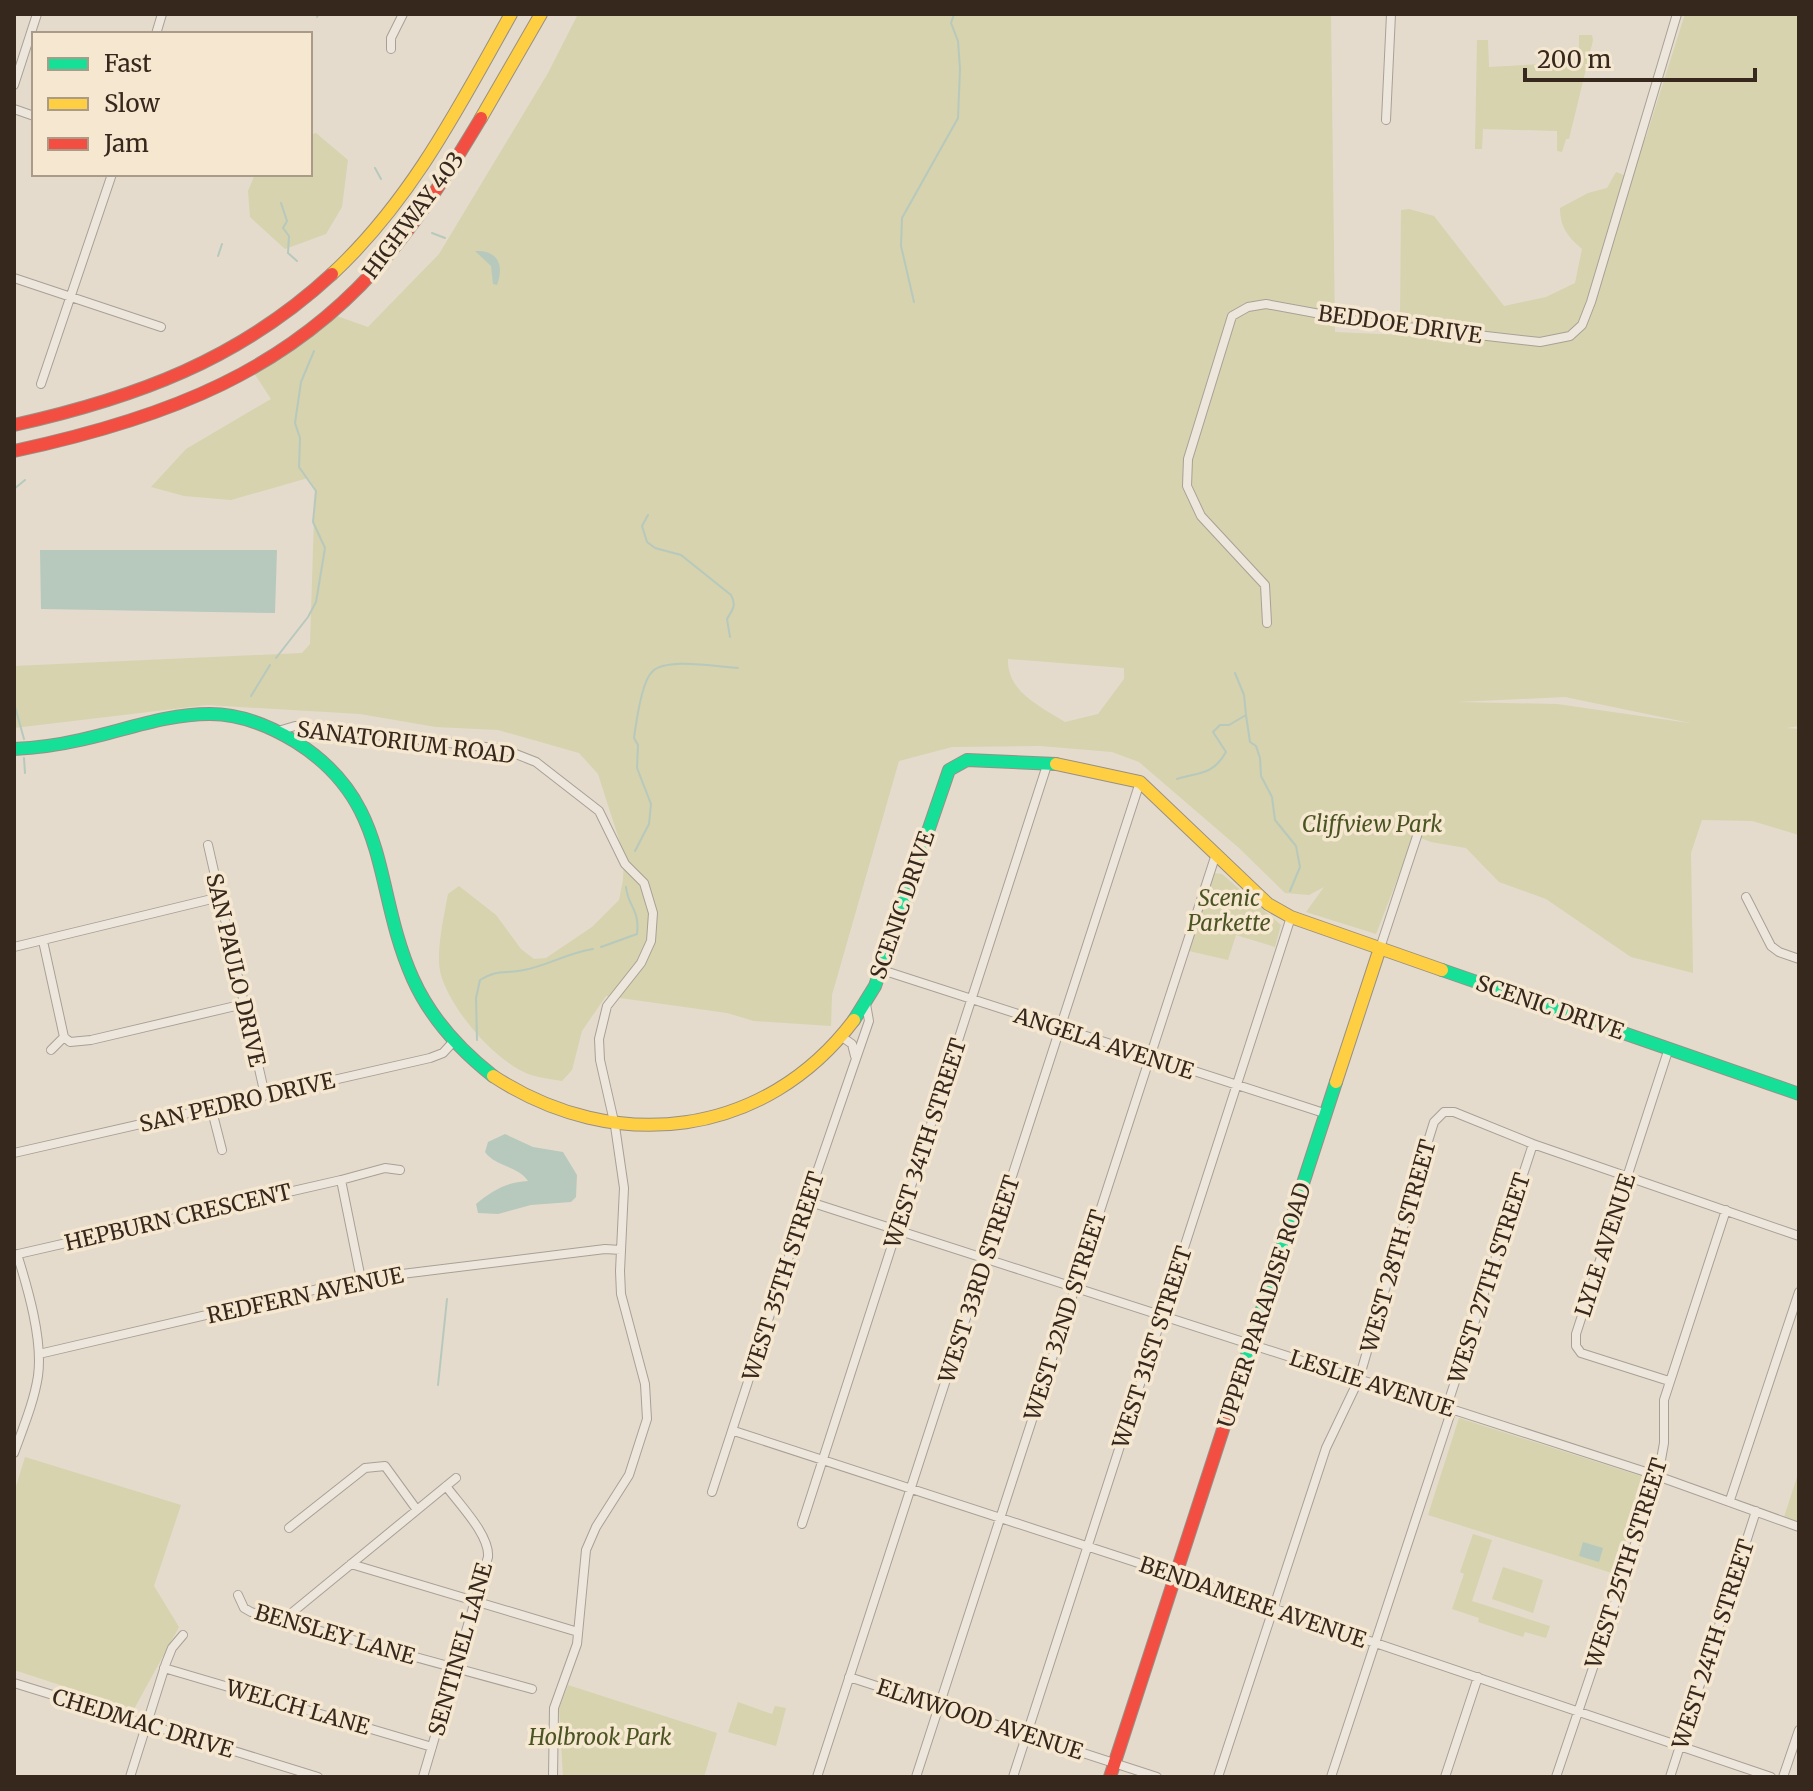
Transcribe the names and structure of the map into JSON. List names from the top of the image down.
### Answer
{
  "streets": {
    "main road": ["HIGHWAY 403", "SCENIC DRIVE", "UPPER PARADISE ROAD"],
    "street": [
      "BEDDOE DRIVE",
      "SANATORIUM ROAD",
      "SAN PAULO DRIVE",
      "ANGELA AVENUE",
      "SAN PEDRO DRIVE",
      "WEST 34TH STREET",
      "HEPBURN CRESCENT",
      "LYLE AVENUE",
      "WEST 28TH STREET",
      "WEST 35TH STREET",
      "WEST 27TH STREET",
      "WEST 33RD STREET",
      "REDFERN AVENUE",
      "WEST 32ND STREET",
      "WEST 31ST STREET",
      "LESLIE AVENUE",
      "WEST 25TH STREET",
      "BENDAMERE AVENUE",
      "BENSLEY LANE",
      "WEST 24TH STREET",
      "SENTINEL LANE",
      "WELCH LANE",
      "ELMWOOD AVENUE",
      "CHEDMAC DRIVE"
    ]
  },
  "crossings": [
    ["SANATORIUM ROAD", "SCENIC DRIVE"],
    ["SANATORIUM ROAD", "REDFERN AVENUE"],
    ["SCENIC DRIVE", "ANGELA AVENUE"],
    ["SCENIC DRIVE", "SAN PEDRO DRIVE"],
    ["SCENIC DRIVE", "WEST 34TH STREET"],
    ["SCENIC DRIVE", "LYLE AVENUE"],
    ["SCENIC DRIVE", "WEST 35TH STREET"],
    ["SCENIC DRIVE", "WEST 33RD STREET"],
    ["SCENIC DRIVE", "UPPER PARADISE ROAD"],
    ["SCENIC DRIVE", "WEST 32ND STREET"],
    ["SCENIC DRIVE", "WEST 31ST STREET"],
    ["SAN PAULO DRIVE", "SAN PEDRO DRIVE"],
    ["ANGELA AVENUE", "WEST 34TH STREET"],
    ["ANGELA AVENUE", "WEST 33RD STREET"],
    ["ANGELA AVENUE", "UPPER PARADISE ROAD"],
    ["ANGELA AVENUE", "WEST 32ND STREET"],
    ["ANGELA AVENUE", "WEST 31ST STREET"],
    ["WEST 34TH STREET", "LESLIE AVENUE"],
    ["WEST 34TH STREET", "BENDAMERE AVENUE"],
    ["LYLE AVENUE", "WEST 25TH STREET"],
    ["WEST 28TH STREET", "WEST 27TH STREET"],
    ["WEST 28TH STREET", "LESLIE AVENUE"],
    ["WEST 28TH STREET", "BENDAMERE AVENUE"],
    ["WEST 35TH STREET", "LESLIE AVENUE"],
    ["WEST 35TH STREET", "BENDAMERE AVENUE"],
    ["WEST 27TH STREET", "LESLIE AVENUE"],
    ["WEST 27TH STREET", "BENDAMERE AVENUE"],
    ["WEST 33RD STREET", "LESLIE AVENUE"],
    ["WEST 33RD STREET", "BENDAMERE AVENUE"],
    ["WEST 33RD STREET", "ELMWOOD AVENUE"],
    ["UPPER PARADISE ROAD", "LESLIE AVENUE"],
    ["UPPER PARADISE ROAD", "BENDAMERE AVENUE"],
    ["UPPER PARADISE ROAD", "ELMWOOD AVENUE"],
    ["WEST 32ND STREET", "LESLIE AVENUE"],
    ["WEST 32ND STREET", "BENDAMERE AVENUE"],
    ["WEST 32ND STREET", "ELMWOOD AVENUE"],
    ["WEST 31ST STREET", "LESLIE AVENUE"],
    ["WEST 31ST STREET", "BENDAMERE AVENUE"],
    ["WEST 31ST STREET", "ELMWOOD AVENUE"],
    ["LESLIE AVENUE", "WEST 25TH STREET"],
    ["LESLIE AVENUE", "WEST 24TH STREET"],
    ["WEST 25TH STREET", "BENDAMERE AVENUE"],
    ["BENDAMERE AVENUE", "WEST 24TH STREET"],
    ["BENSLEY LANE", "SENTINEL LANE"],
    ["SENTINEL LANE", "WELCH LANE"]
  ],
  "parks": ["Cliffview Park", "Scenic Parkette", "Holbrook Park"],
  "legend": ["Fast", "Slow", "Jam"],
  "scale_bar": "200 m"
}
